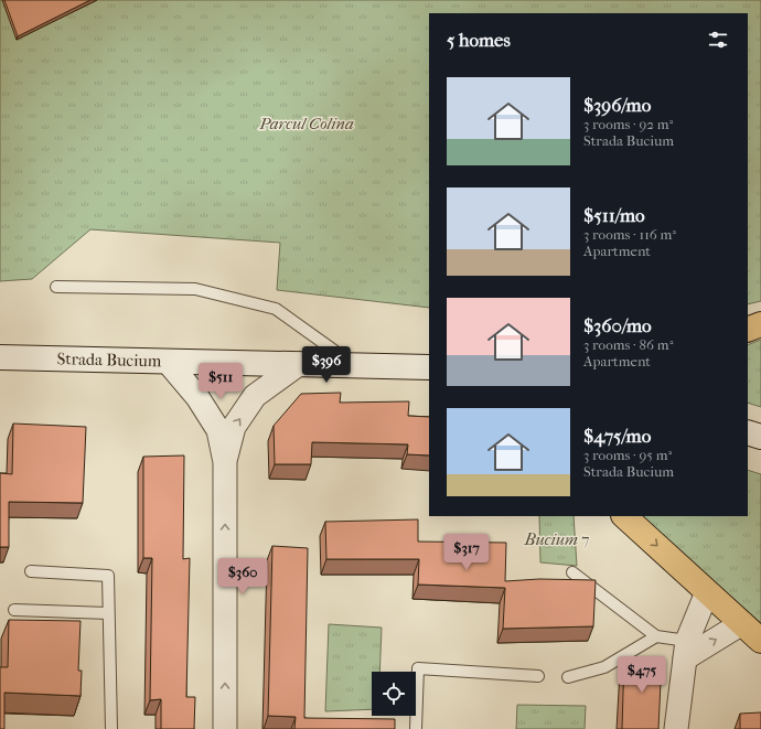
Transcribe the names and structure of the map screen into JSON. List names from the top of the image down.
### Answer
{
  "streets": {
    "main road": ["Strada Bucium"]
  },
  "parks": ["Parcul Colina", "Bucium 7"],
  "page": {
    "heading": "5 homes",
    "list": [
      {
        "name": "$396/mo",
        "note": "3 rooms · 92 m² · Strada Bucium"
      },
      {
        "name": "$511/mo",
        "note": "3 rooms · 116 m² · Apartment"
      },
      {
        "name": "$360/mo",
        "note": "3 rooms · 86 m² · Apartment"
      },
      {
        "name": "$475/mo",
        "note": "3 rooms · 95 m² · Strada Bucium"
      }
    ],
    "price": [
      "$396",
      "$511",
      "$317",
      "$360",
      "$475"
    ]
  }
}
